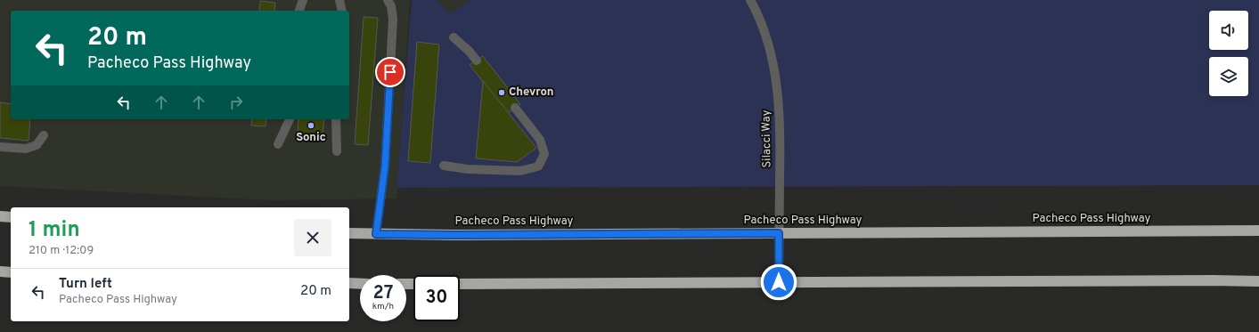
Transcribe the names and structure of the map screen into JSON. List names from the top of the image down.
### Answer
{
  "streets": {
    "highway": ["Pacheco Pass Highway"],
    "street": ["Silacci Way"]
  },
  "crossings": [
    ["Silacci Way", "Pacheco Pass Highway"]
  ],
  "places": ["Chevron", "Sonic"],
  "page": {
    "turn": ["20 m", "Pacheco Pass Highway"],
    "heading": ["1 min", "210 m · 12:09"],
    "list": [
      {
        "name": "Turn left",
        "note": "Pacheco Pass Highway",
        "value": "20 m"
      }
    ],
    "speed": "27 km/h",
    "limit": "30"
  }
}
